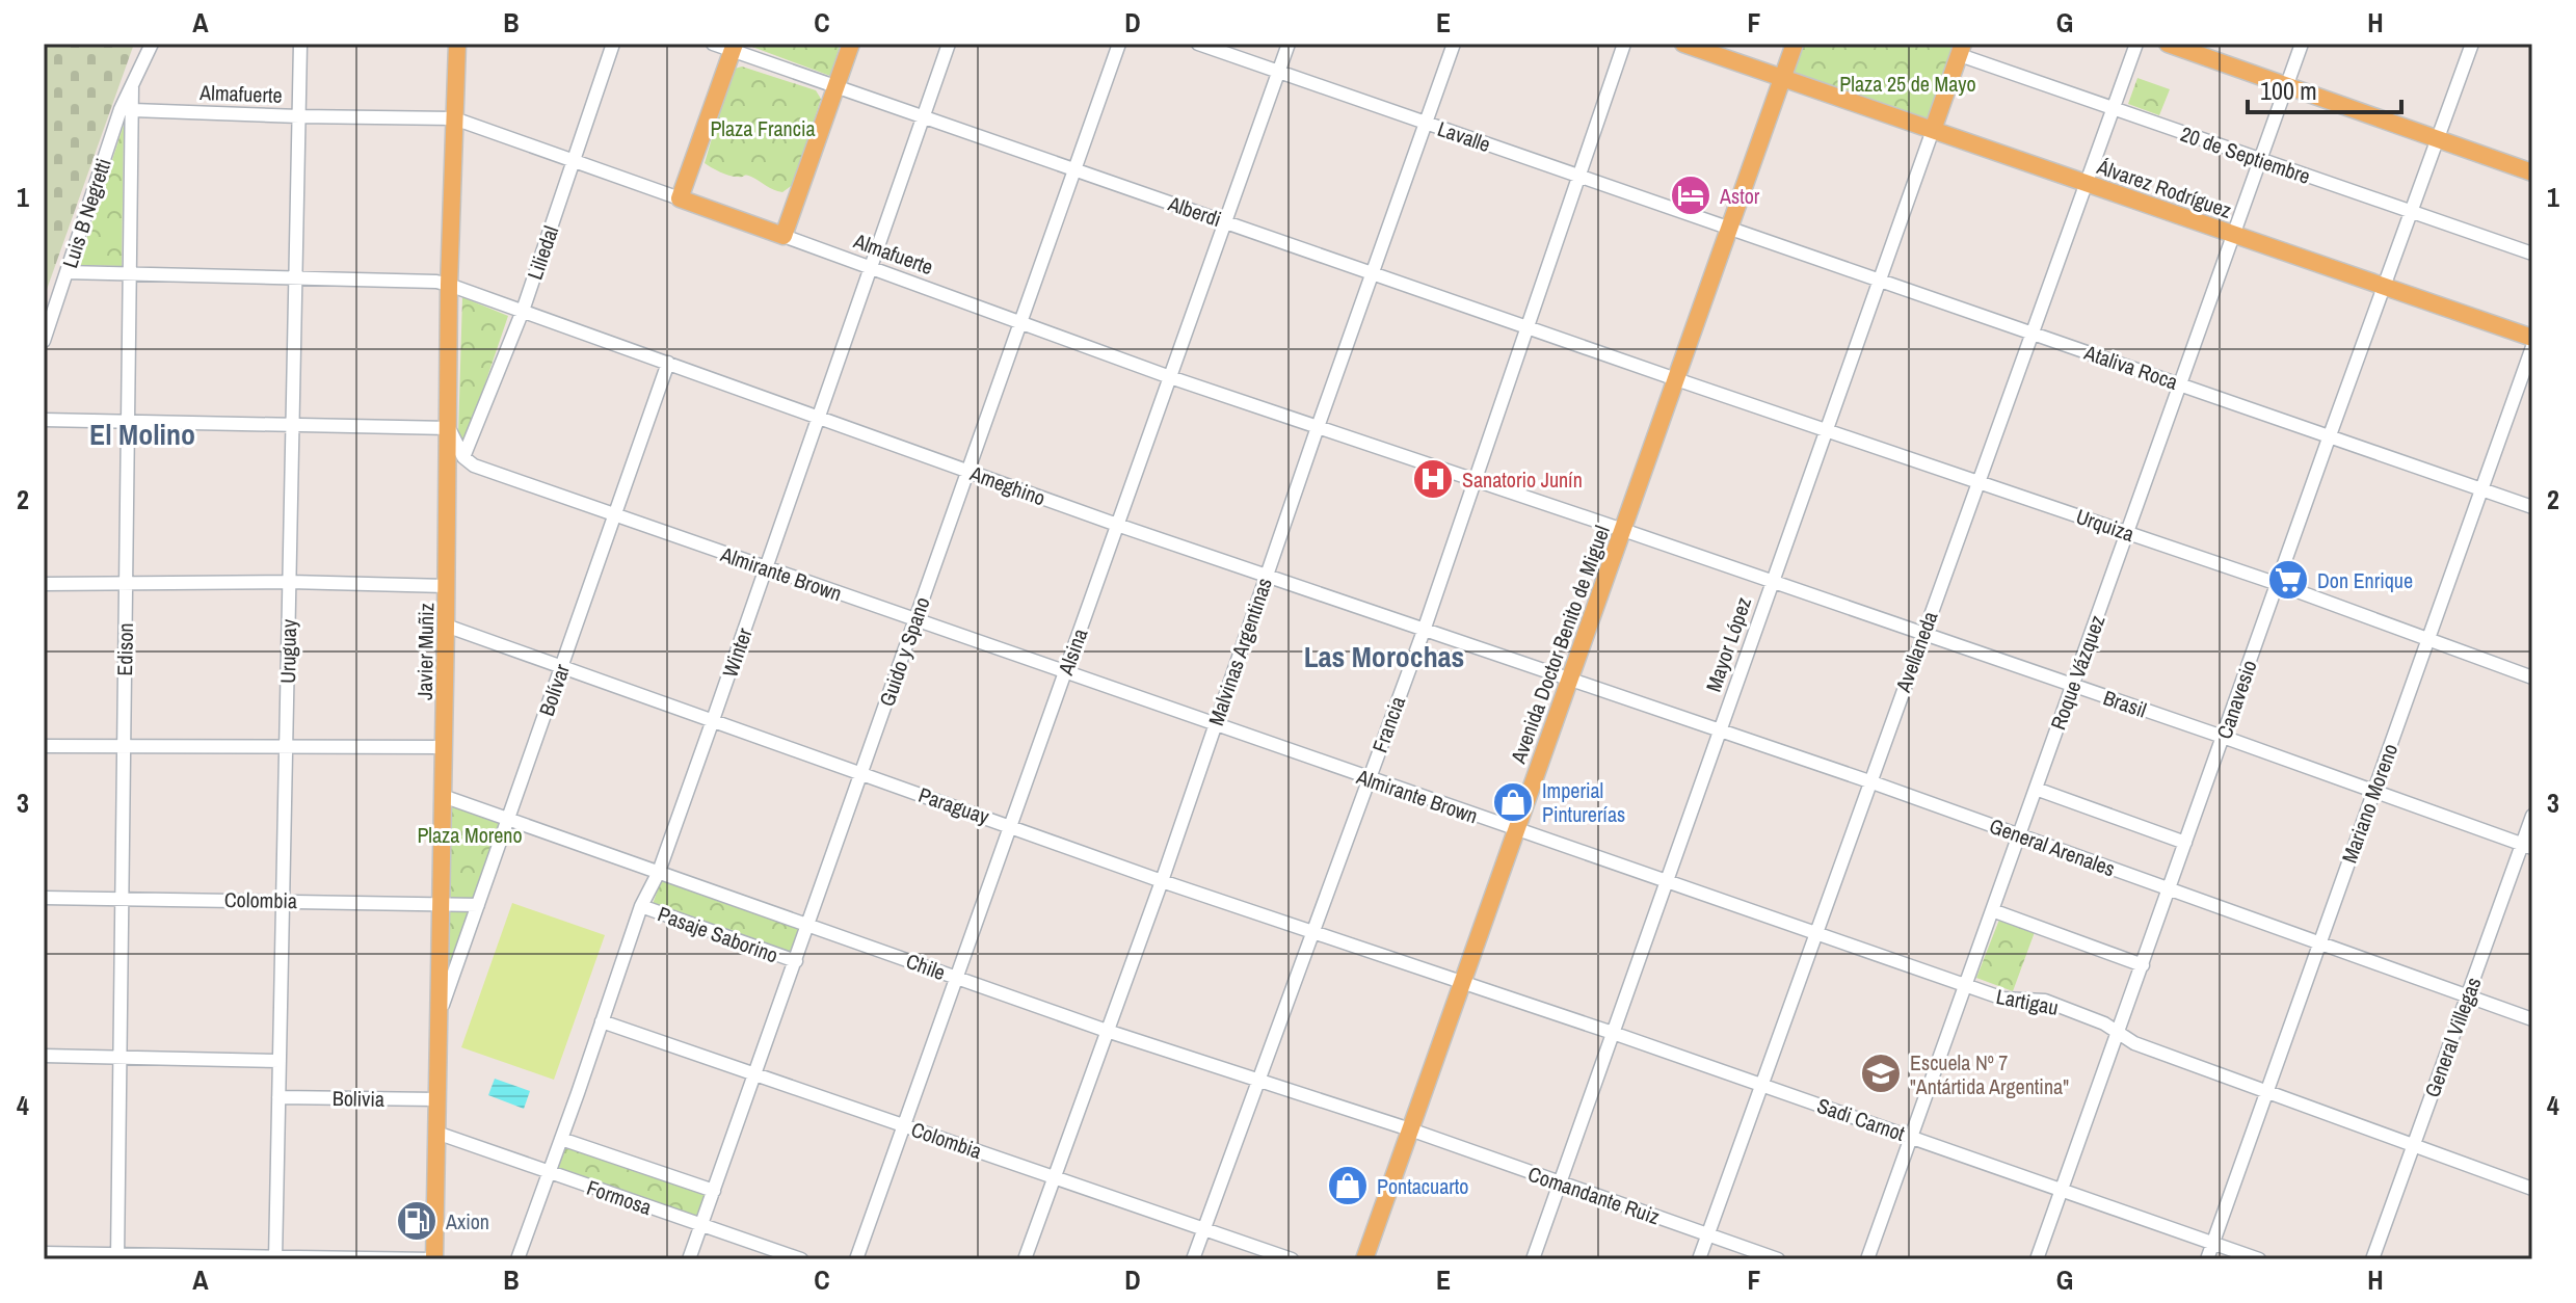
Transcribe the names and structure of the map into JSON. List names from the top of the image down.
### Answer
{
  "streets": {
    "main road": [
      "Almafuerte",
      "Álvarez Rodríguez",
      "Avenida Doctor Benito de Miguel",
      "Mayor López",
      "Javier Muñiz"
    ],
    "street": [
      "Lavalle",
      "20 de Septiembre",
      "Alberdi",
      "Luis B Negretti",
      "Liliedal",
      "Ataliva Roca",
      "Ameghino",
      "Urquiza",
      "Almirante Brown",
      "Edison",
      "Uruguay",
      "Guido y Spano",
      "Alsina",
      "Malvinas Argentinas",
      "Avellaneda",
      "Winter",
      "Roque Vázquez",
      "Bolívar",
      "Canavesio",
      "Brasil",
      "Francia",
      "Mariano Moreno",
      "Paraguay",
      "General Arenales",
      "Colombia",
      "Pasaje Saborino",
      "Chile",
      "Lartigau",
      "General Villegas",
      "Bolivia",
      "Sadi Carnot",
      "Comandante Ruiz",
      "Formosa"
    ]
  },
  "crossings": [
    ["Almafuerte", "Liliedal"],
    ["Almafuerte", "Avenida Doctor Benito de Miguel"],
    ["Almafuerte", "Edison"],
    ["Almafuerte", "Uruguay"],
    ["Almafuerte", "Javier Muñiz"],
    ["Almafuerte", "Guido y Spano"],
    ["Almafuerte", "Alsina"],
    ["Almafuerte", "Malvinas Argentinas"],
    ["Almafuerte", "Winter"],
    ["Almafuerte", "Brasil"],
    ["Almafuerte", "Francia"],
    ["Lavalle", "Ataliva Roca"],
    ["Lavalle", "Avenida Doctor Benito de Miguel"],
    ["Lavalle", "Alsina"],
    ["Lavalle", "Malvinas Argentinas"],
    ["Lavalle", "Francia"],
    ["20 de Septiembre", "Mayor López"],
    ["20 de Septiembre", "Avellaneda"],
    ["20 de Septiembre", "Roque Vázquez"],
    ["20 de Septiembre", "Canavesio"],
    ["Álvarez Rodríguez", "Avenida Doctor Benito de Miguel"],
    ["Álvarez Rodríguez", "Mayor López"],
    ["Álvarez Rodríguez", "Avellaneda"],
    ["Álvarez Rodríguez", "Roque Vázquez"],
    ["Álvarez Rodríguez", "Canavesio"],
    ["Alberdi", "Urquiza"],
    ["Alberdi", "Avenida Doctor Benito de Miguel"],
    ["Alberdi", "Guido y Spano"],
    ["Alberdi", "Alsina"],
    ["Alberdi", "Malvinas Argentinas"],
    ["Alberdi", "Winter"],
    ["Alberdi", "Francia"],
    ["Luis B Negretti", "Ameghino"],
    ["Luis B Negretti", "Edison"],
    ["Liliedal", "Ameghino"],
    ["Liliedal", "Almirante Brown"],
    ["Ataliva Roca", "Avenida Doctor Benito de Miguel"],
    ["Ataliva Roca", "Mayor López"],
    ["Ataliva Roca", "Avellaneda"],
    ["Ataliva Roca", "Roque Vázquez"],
    ["Ataliva Roca", "Canavesio"],
    ["Ataliva Roca", "Mariano Moreno"],
    ["Ameghino", "Avenida Doctor Benito de Miguel"],
    ["Ameghino", "Edison"],
    ["Ameghino", "Uruguay"],
    ["Ameghino", "Javier Muñiz"],
    ["Ameghino", "Guido y Spano"],
    ["Ameghino", "Alsina"],
    ["Ameghino", "Malvinas Argentinas"],
    ["Ameghino", "Winter"],
    ["Ameghino", "Bolívar"],
    ["Ameghino", "Francia"],
    ["Ameghino", "General Arenales"],
    ["Urquiza", "Avenida Doctor Benito de Miguel"],
    ["Urquiza", "Mayor López"],
    ["Urquiza", "Avellaneda"],
    ["Urquiza", "Roque Vázquez"],
    ["Urquiza", "Canavesio"],
    ["Urquiza", "Mariano Moreno"],
    ["Almirante Brown", "Avenida Doctor Benito de Miguel"],
    ["Almirante Brown", "Guido y Spano"],
    ["Almirante Brown", "Alsina"],
    ["Almirante Brown", "Malvinas Argentinas"],
    ["Almirante Brown", "Winter"],
    ["Almirante Brown", "Bolívar"],
    ["Almirante Brown", "Francia"],
    ["Almirante Brown", "Lartigau"],
    ["Avenida Doctor Benito de Miguel", "Brasil"],
    ["Avenida Doctor Benito de Miguel", "Paraguay"],
    ["Avenida Doctor Benito de Miguel", "General Arenales"],
    ["Avenida Doctor Benito de Miguel", "Chile"],
    ["Avenida Doctor Benito de Miguel", "Lartigau"],
    ["Avenida Doctor Benito de Miguel", "Sadi Carnot"],
    ["Avenida Doctor Benito de Miguel", "Comandante Ruiz"],
    ["Mayor López", "Brasil"],
    ["Mayor López", "General Arenales"],
    ["Mayor López", "Lartigau"],
    ["Mayor López", "Sadi Carnot"],
    ["Mayor López", "Comandante Ruiz"],
    ["Edison", "Colombia"],
    ["Uruguay", "Colombia"],
    ["Uruguay", "Bolivia"],
    ["Javier Muñiz", "Bolívar"],
    ["Javier Muñiz", "Paraguay"],
    ["Javier Muñiz", "Colombia"],
    ["Javier Muñiz", "Chile"],
    ["Javier Muñiz", "Bolivia"],
    ["Javier Muñiz", "Formosa"],
    ["Guido y Spano", "Paraguay"],
    ["Guido y Spano", "Colombia"],
    ["Guido y Spano", "Pasaje Saborino"],
    ["Guido y Spano", "Chile"],
    ["Guido y Spano", "Formosa"],
    ["Alsina", "Paraguay"],
    ["Alsina", "Colombia"],
    ["Alsina", "Chile"],
    ["Malvinas Argentinas", "Paraguay"],
    ["Malvinas Argentinas", "Colombia"],
    ["Malvinas Argentinas", "Chile"],
    ["Avellaneda", "Brasil"],
    ["Avellaneda", "General Arenales"],
    ["Avellaneda", "Lartigau"],
    ["Avellaneda", "Sadi Carnot"],
    ["Avellaneda", "Comandante Ruiz"],
    ["Winter", "Paraguay"],
    ["Winter", "Colombia"],
    ["Winter", "Pasaje Saborino"],
    ["Winter", "Chile"],
    ["Winter", "Formosa"],
    ["Roque Vázquez", "Brasil"],
    ["Roque Vázquez", "General Arenales"],
    ["Roque Vázquez", "Lartigau"],
    ["Roque Vázquez", "Sadi Carnot"],
    ["Bolívar", "Paraguay"],
    ["Bolívar", "Colombia"],
    ["Bolívar", "Chile"],
    ["Canavesio", "Brasil"],
    ["Canavesio", "General Arenales"],
    ["Canavesio", "Lartigau"],
    ["Canavesio", "Sadi Carnot"],
    ["Brasil", "Mariano Moreno"],
    ["Brasil", "General Villegas"],
    ["Francia", "Paraguay"],
    ["Francia", "Colombia"],
    ["Francia", "Chile"],
    ["Mariano Moreno", "General Arenales"],
    ["Mariano Moreno", "Lartigau"],
    ["Mariano Moreno", "Sadi Carnot"],
    ["Paraguay", "Sadi Carnot"],
    ["General Arenales", "General Villegas"],
    ["Chile", "Comandante Ruiz"],
    ["Lartigau", "General Villegas"]
  ],
  "districts": ["El Molino", "Las Morochas"],
  "parks": ["Plaza 25 de Mayo", "Plaza Francia", "Plaza Moreno"],
  "places": {
    "hotel": ["Astor"],
    "hospital": ["Sanatorio Junín"],
    "supermarket": ["Don Enrique"],
    "shop": ["Imperial Pinturerías", "Pontacuarto"],
    "school or university": ["Escuela Nº 7 \"Antártida Argentina\""],
    "fuel station": ["Axion"]
  },
  "scale_bar": "100 m",
  "grid": {
    "columns": [
      "A",
      "B",
      "C",
      "D",
      "E",
      "F",
      "G",
      "H"
    ],
    "rows": [
      "1",
      "2",
      "3",
      "4"
    ]
  }
}
